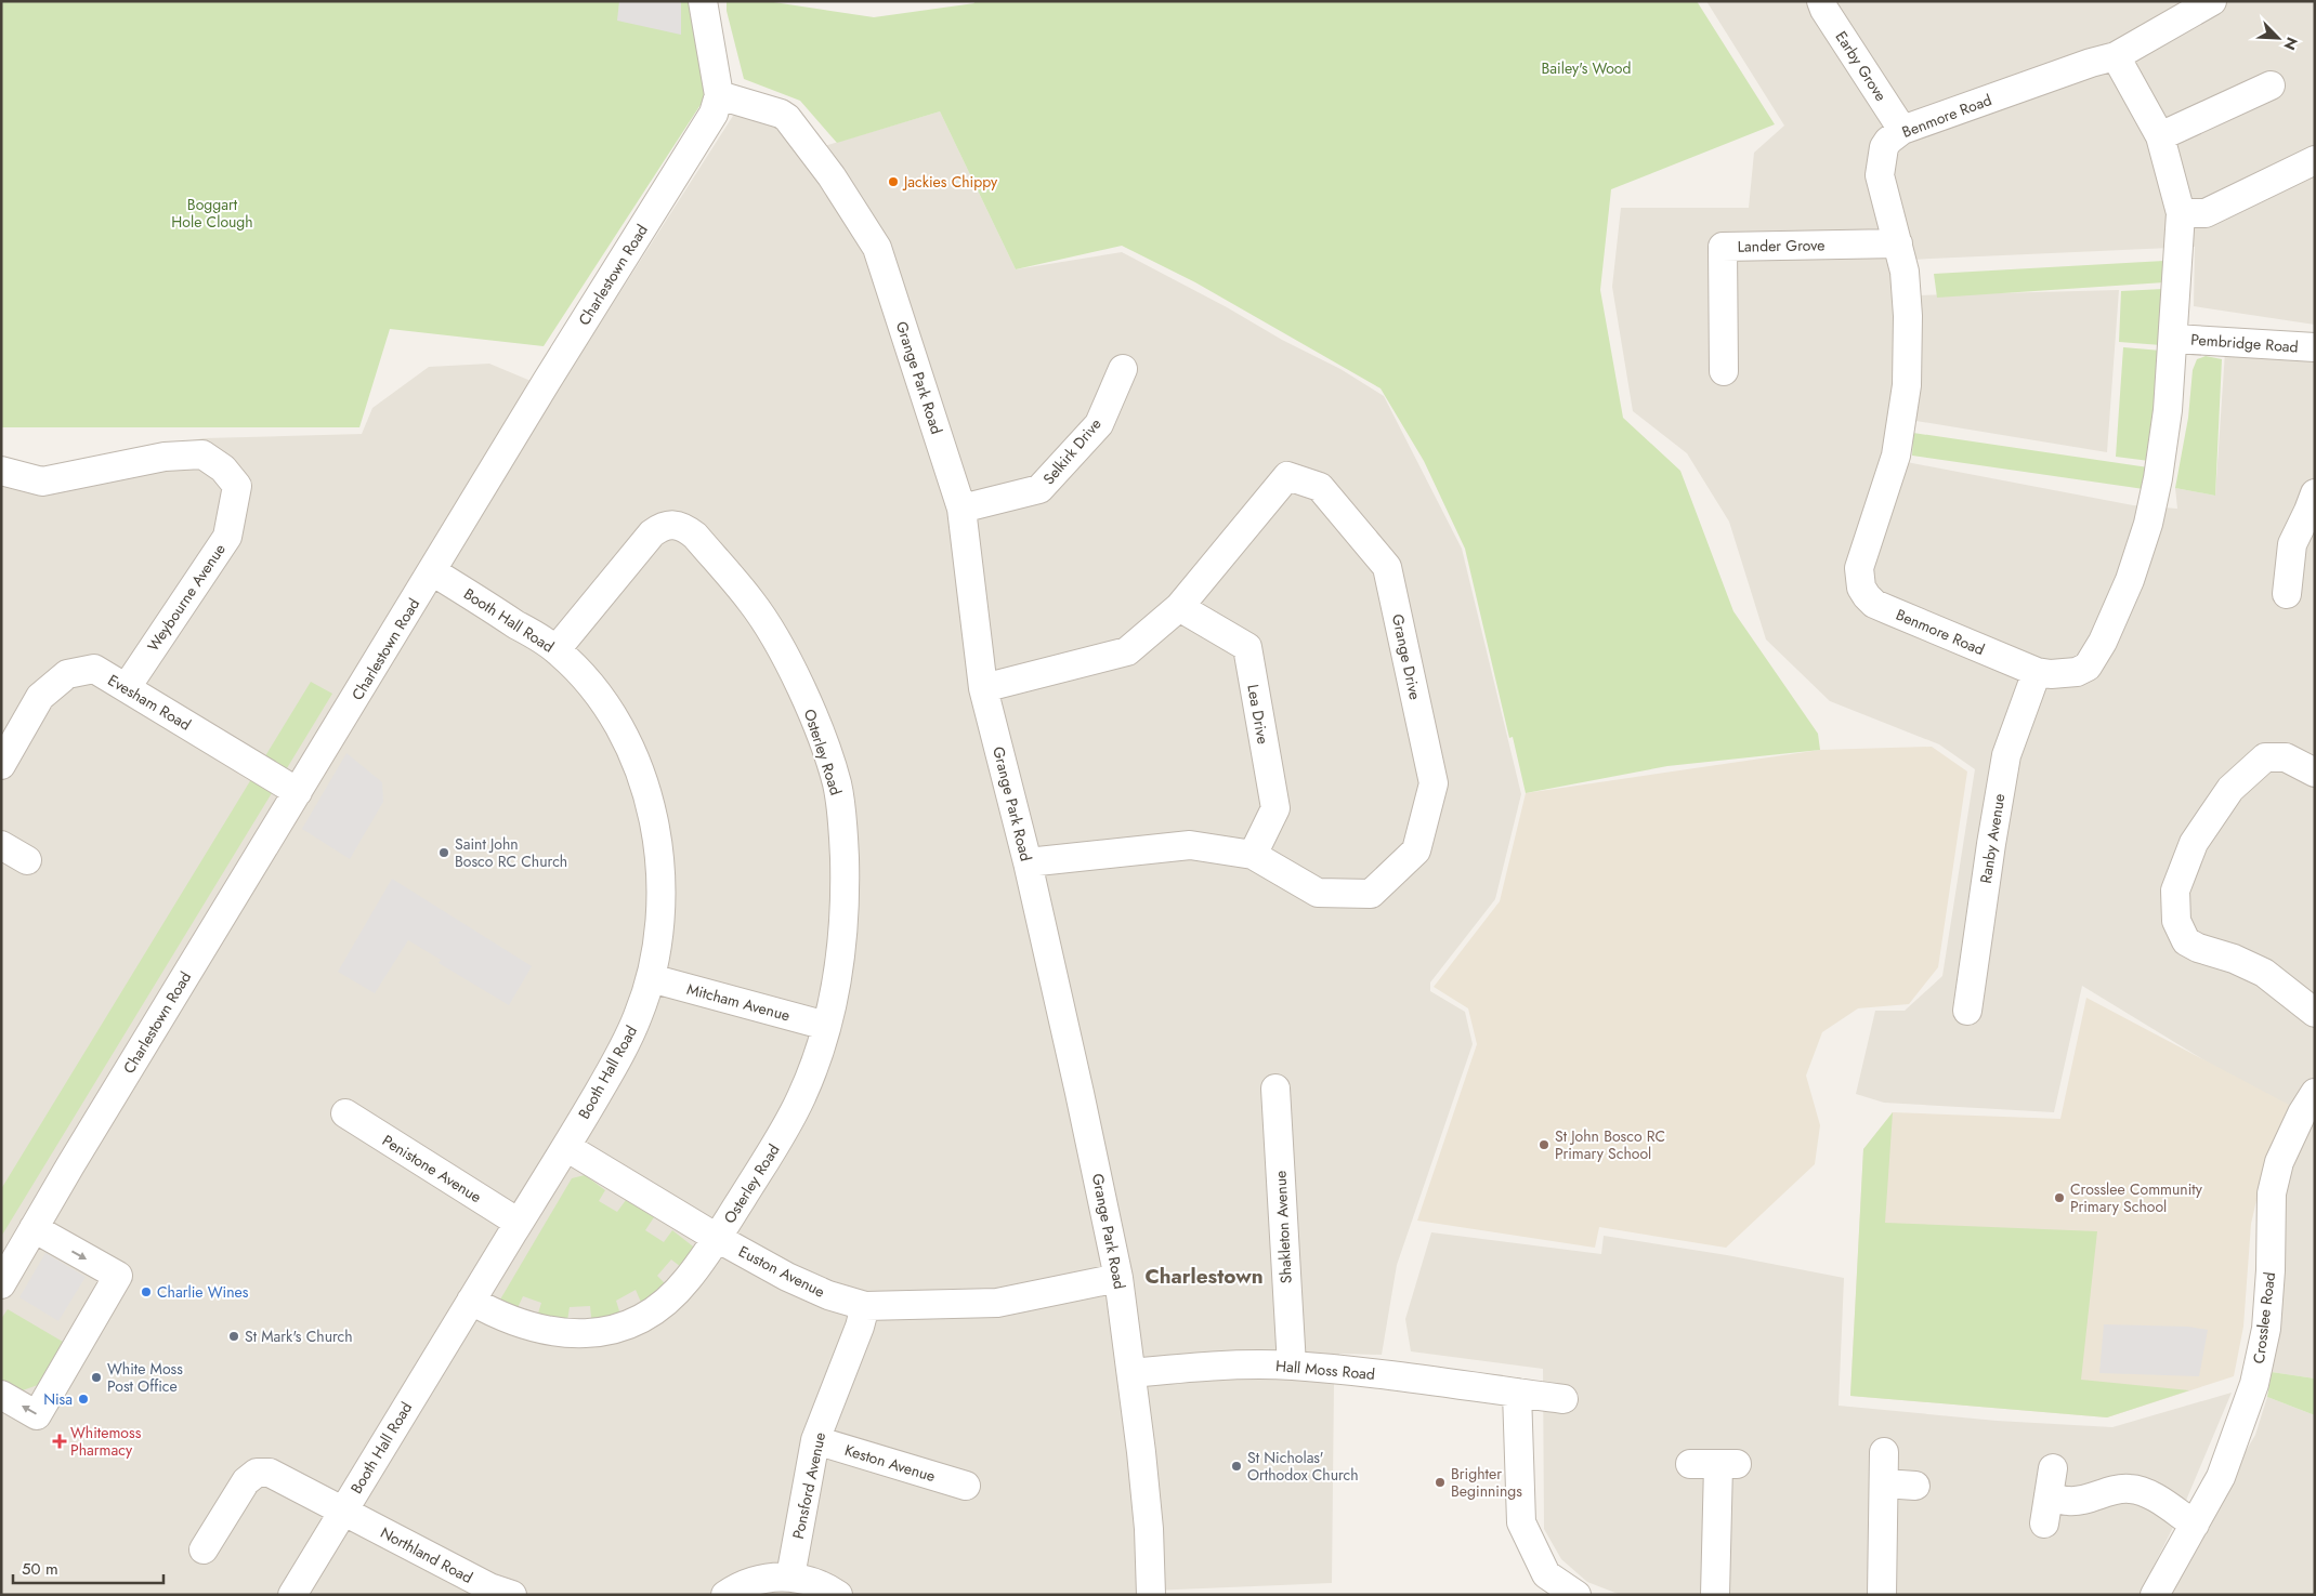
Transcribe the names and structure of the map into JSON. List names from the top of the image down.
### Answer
{
  "streets": {
    "street": [
      "Earby Grove",
      "Benmore Road",
      "Lander Grove",
      "Charlestown Road",
      "Pembridge Road",
      "Grange Park Road",
      "Selkirk Drive",
      "Weybourne Avenue",
      "Booth Hall Road",
      "Grange Drive",
      "Evesham Road",
      "Lea Drive",
      "Osterley Road",
      "Ranby Avenue",
      "Mitcham Avenue",
      "Penistone Avenue",
      "Shakleton Avenue",
      "Euston Avenue",
      "Crosslee Road",
      "Hall Moss Road",
      "Keston Avenue",
      "Ponsford Avenue",
      "Northland Road"
    ]
  },
  "crossings": [
    ["Earby Grove", "Benmore Road"],
    ["Benmore Road", "Lander Grove"],
    ["Benmore Road", "Pembridge Road"],
    ["Benmore Road", "Ranby Avenue"],
    ["Charlestown Road", "Grange Park Road"],
    ["Charlestown Road", "Booth Hall Road"],
    ["Charlestown Road", "Evesham Road"],
    ["Grange Park Road", "Selkirk Drive"],
    ["Grange Park Road", "Grange Drive"],
    ["Grange Park Road", "Euston Avenue"],
    ["Grange Park Road", "Hall Moss Road"],
    ["Weybourne Avenue", "Evesham Road"],
    ["Booth Hall Road", "Osterley Road"],
    ["Booth Hall Road", "Mitcham Avenue"],
    ["Booth Hall Road", "Penistone Avenue"],
    ["Booth Hall Road", "Euston Avenue"],
    ["Booth Hall Road", "Northland Road"],
    ["Grange Drive", "Lea Drive"],
    ["Osterley Road", "Mitcham Avenue"],
    ["Osterley Road", "Euston Avenue"],
    ["Shakleton Avenue", "Hall Moss Road"],
    ["Euston Avenue", "Ponsford Avenue"],
    ["Keston Avenue", "Ponsford Avenue"]
  ],
  "districts": ["Charlestown"],
  "parks": ["Bailey's Wood", "Boggart Hole Clough"],
  "places": {
    "other": [
      "Jackies Chippy",
      "Saint John Bosco RC Church",
      "St John Bosco RC Primary School",
      "Crosslee Community Primary School",
      "Charlie Wines",
      "St Mark's Church",
      "White Moss Post Office",
      "Nisa",
      "St Nicholas' Orthodox Church",
      "Brighter Beginnings"
    ],
    "health": ["Whitemoss Pharmacy"]
  },
  "scale_bar": "50 m",
  "north": "bottom right"
}
